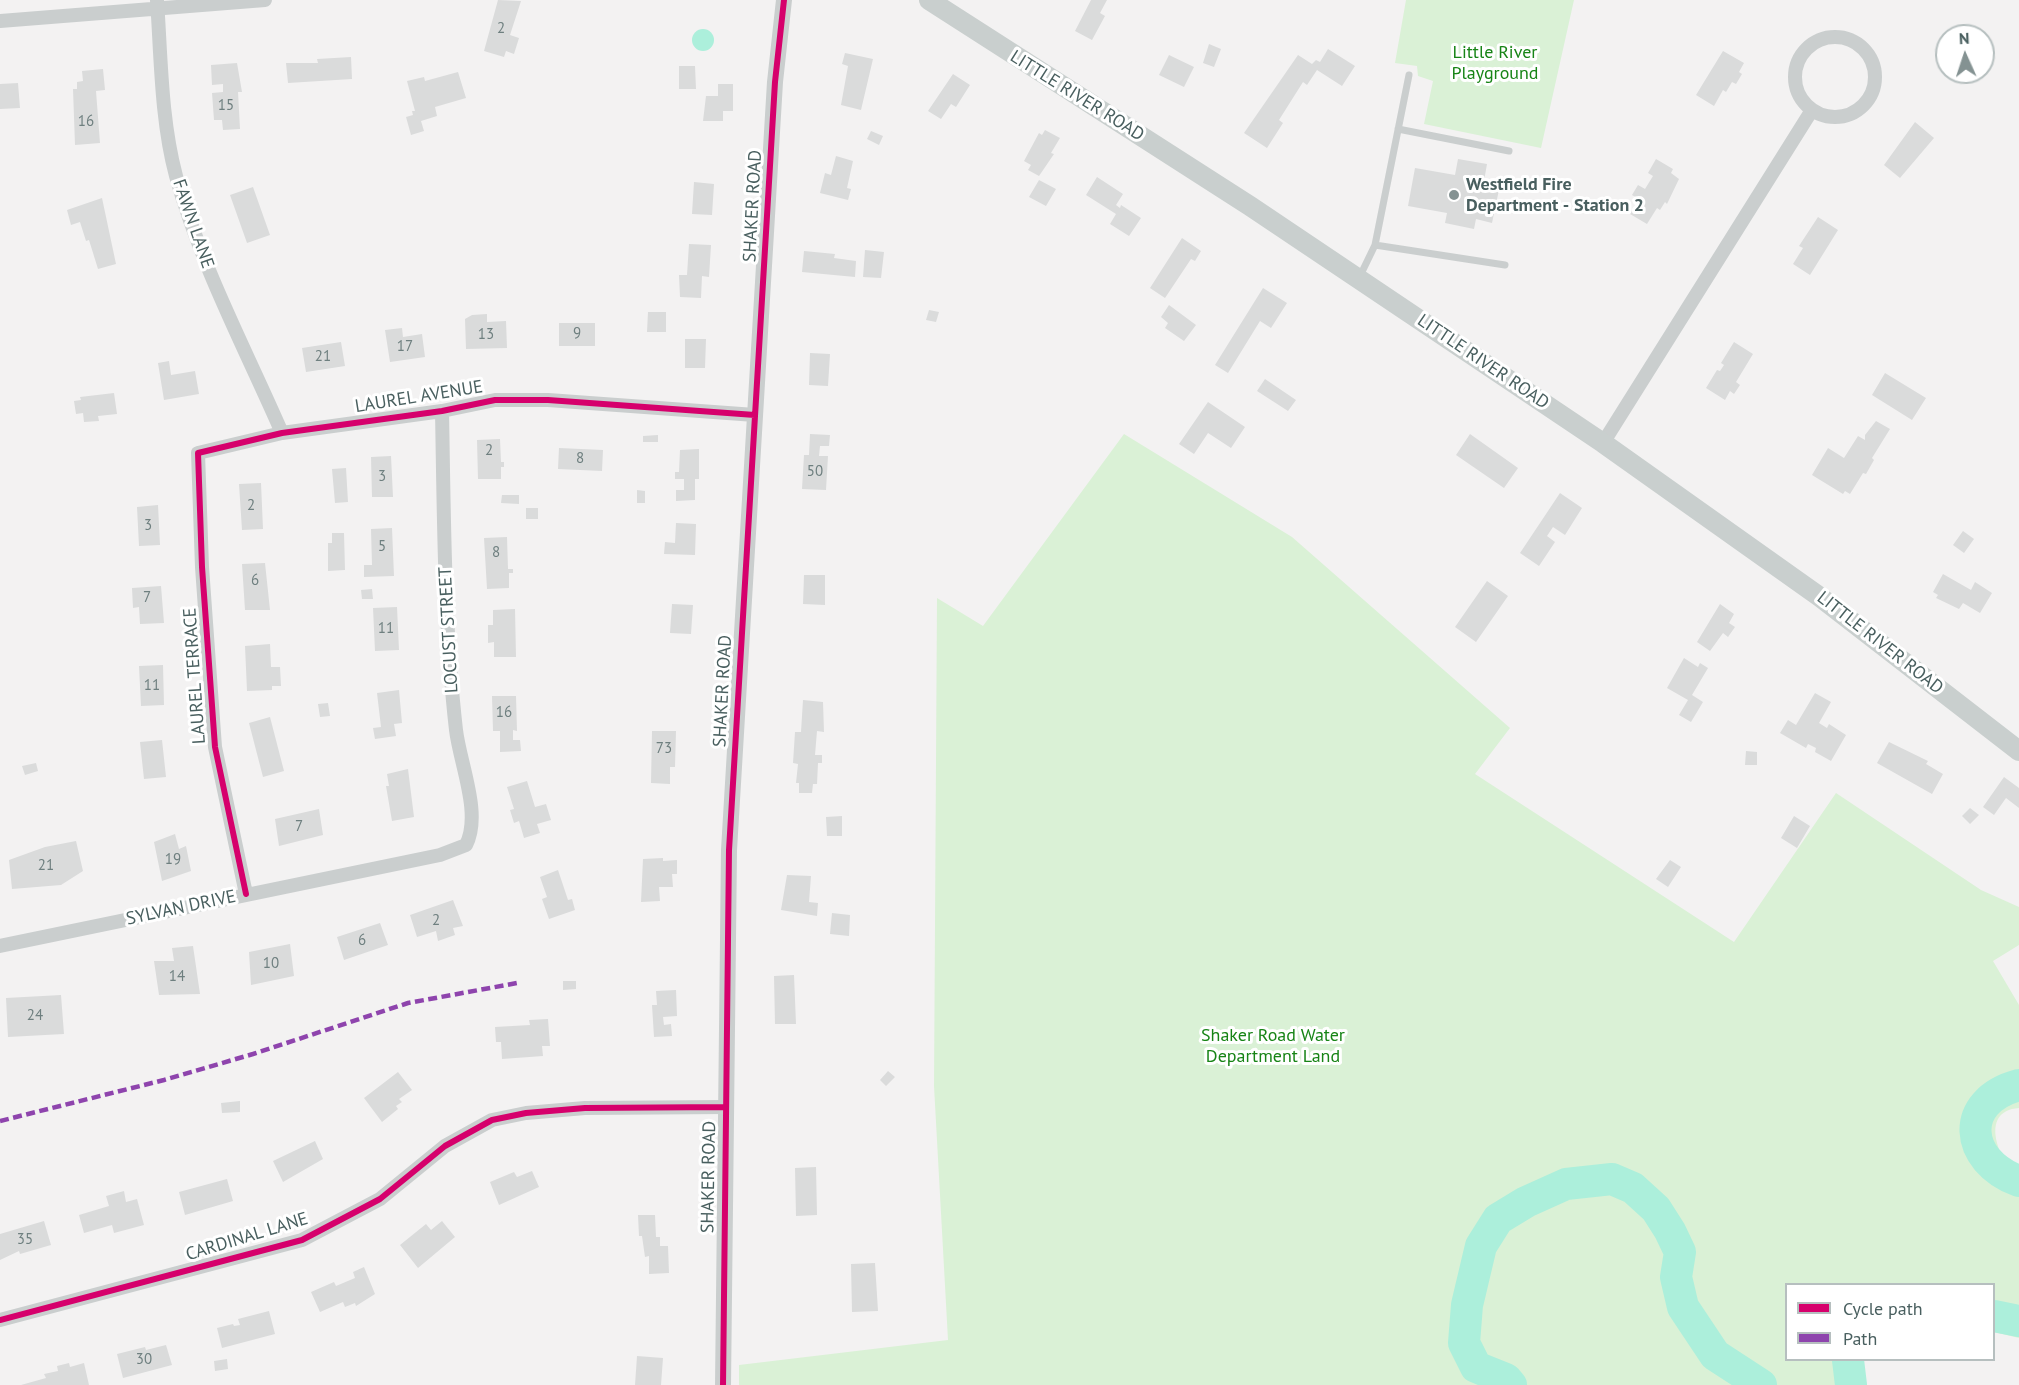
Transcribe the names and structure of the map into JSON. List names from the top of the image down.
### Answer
{
  "streets": {
    "main road": ["LITTLE RIVER ROAD"],
    "street": [
      "SHAKER ROAD",
      "FAWN LANE",
      "LAUREL AVENUE",
      "LOCUST STREET",
      "LAUREL TERRACE",
      "SYLVAN DRIVE",
      "CARDINAL LANE"
    ]
  },
  "crossings": [
    ["SHAKER ROAD", "LAUREL AVENUE"],
    ["SHAKER ROAD", "CARDINAL LANE"],
    ["FAWN LANE", "LAUREL AVENUE"],
    ["LAUREL AVENUE", "LOCUST STREET"],
    ["LAUREL AVENUE", "LAUREL TERRACE"],
    ["LOCUST STREET", "SYLVAN DRIVE"],
    ["LAUREL TERRACE", "SYLVAN DRIVE"]
  ],
  "parks": ["Little River Playground", "Shaker Road Water Department Land"],
  "places": ["Westfield Fire Department - Station 2"],
  "house_numbers": [
    "2",
    "15",
    "16",
    "9",
    "13",
    "17",
    "21",
    "2",
    "8",
    "50",
    "3",
    "2",
    "3",
    "5",
    "8",
    "6",
    "7",
    "11",
    "11",
    "16",
    "73",
    "7",
    "19",
    "21",
    "2",
    "6",
    "10",
    "14",
    "24",
    "35",
    "30"
  ],
  "legend": ["Cycle path", "Path"],
  "north": "top"
}
